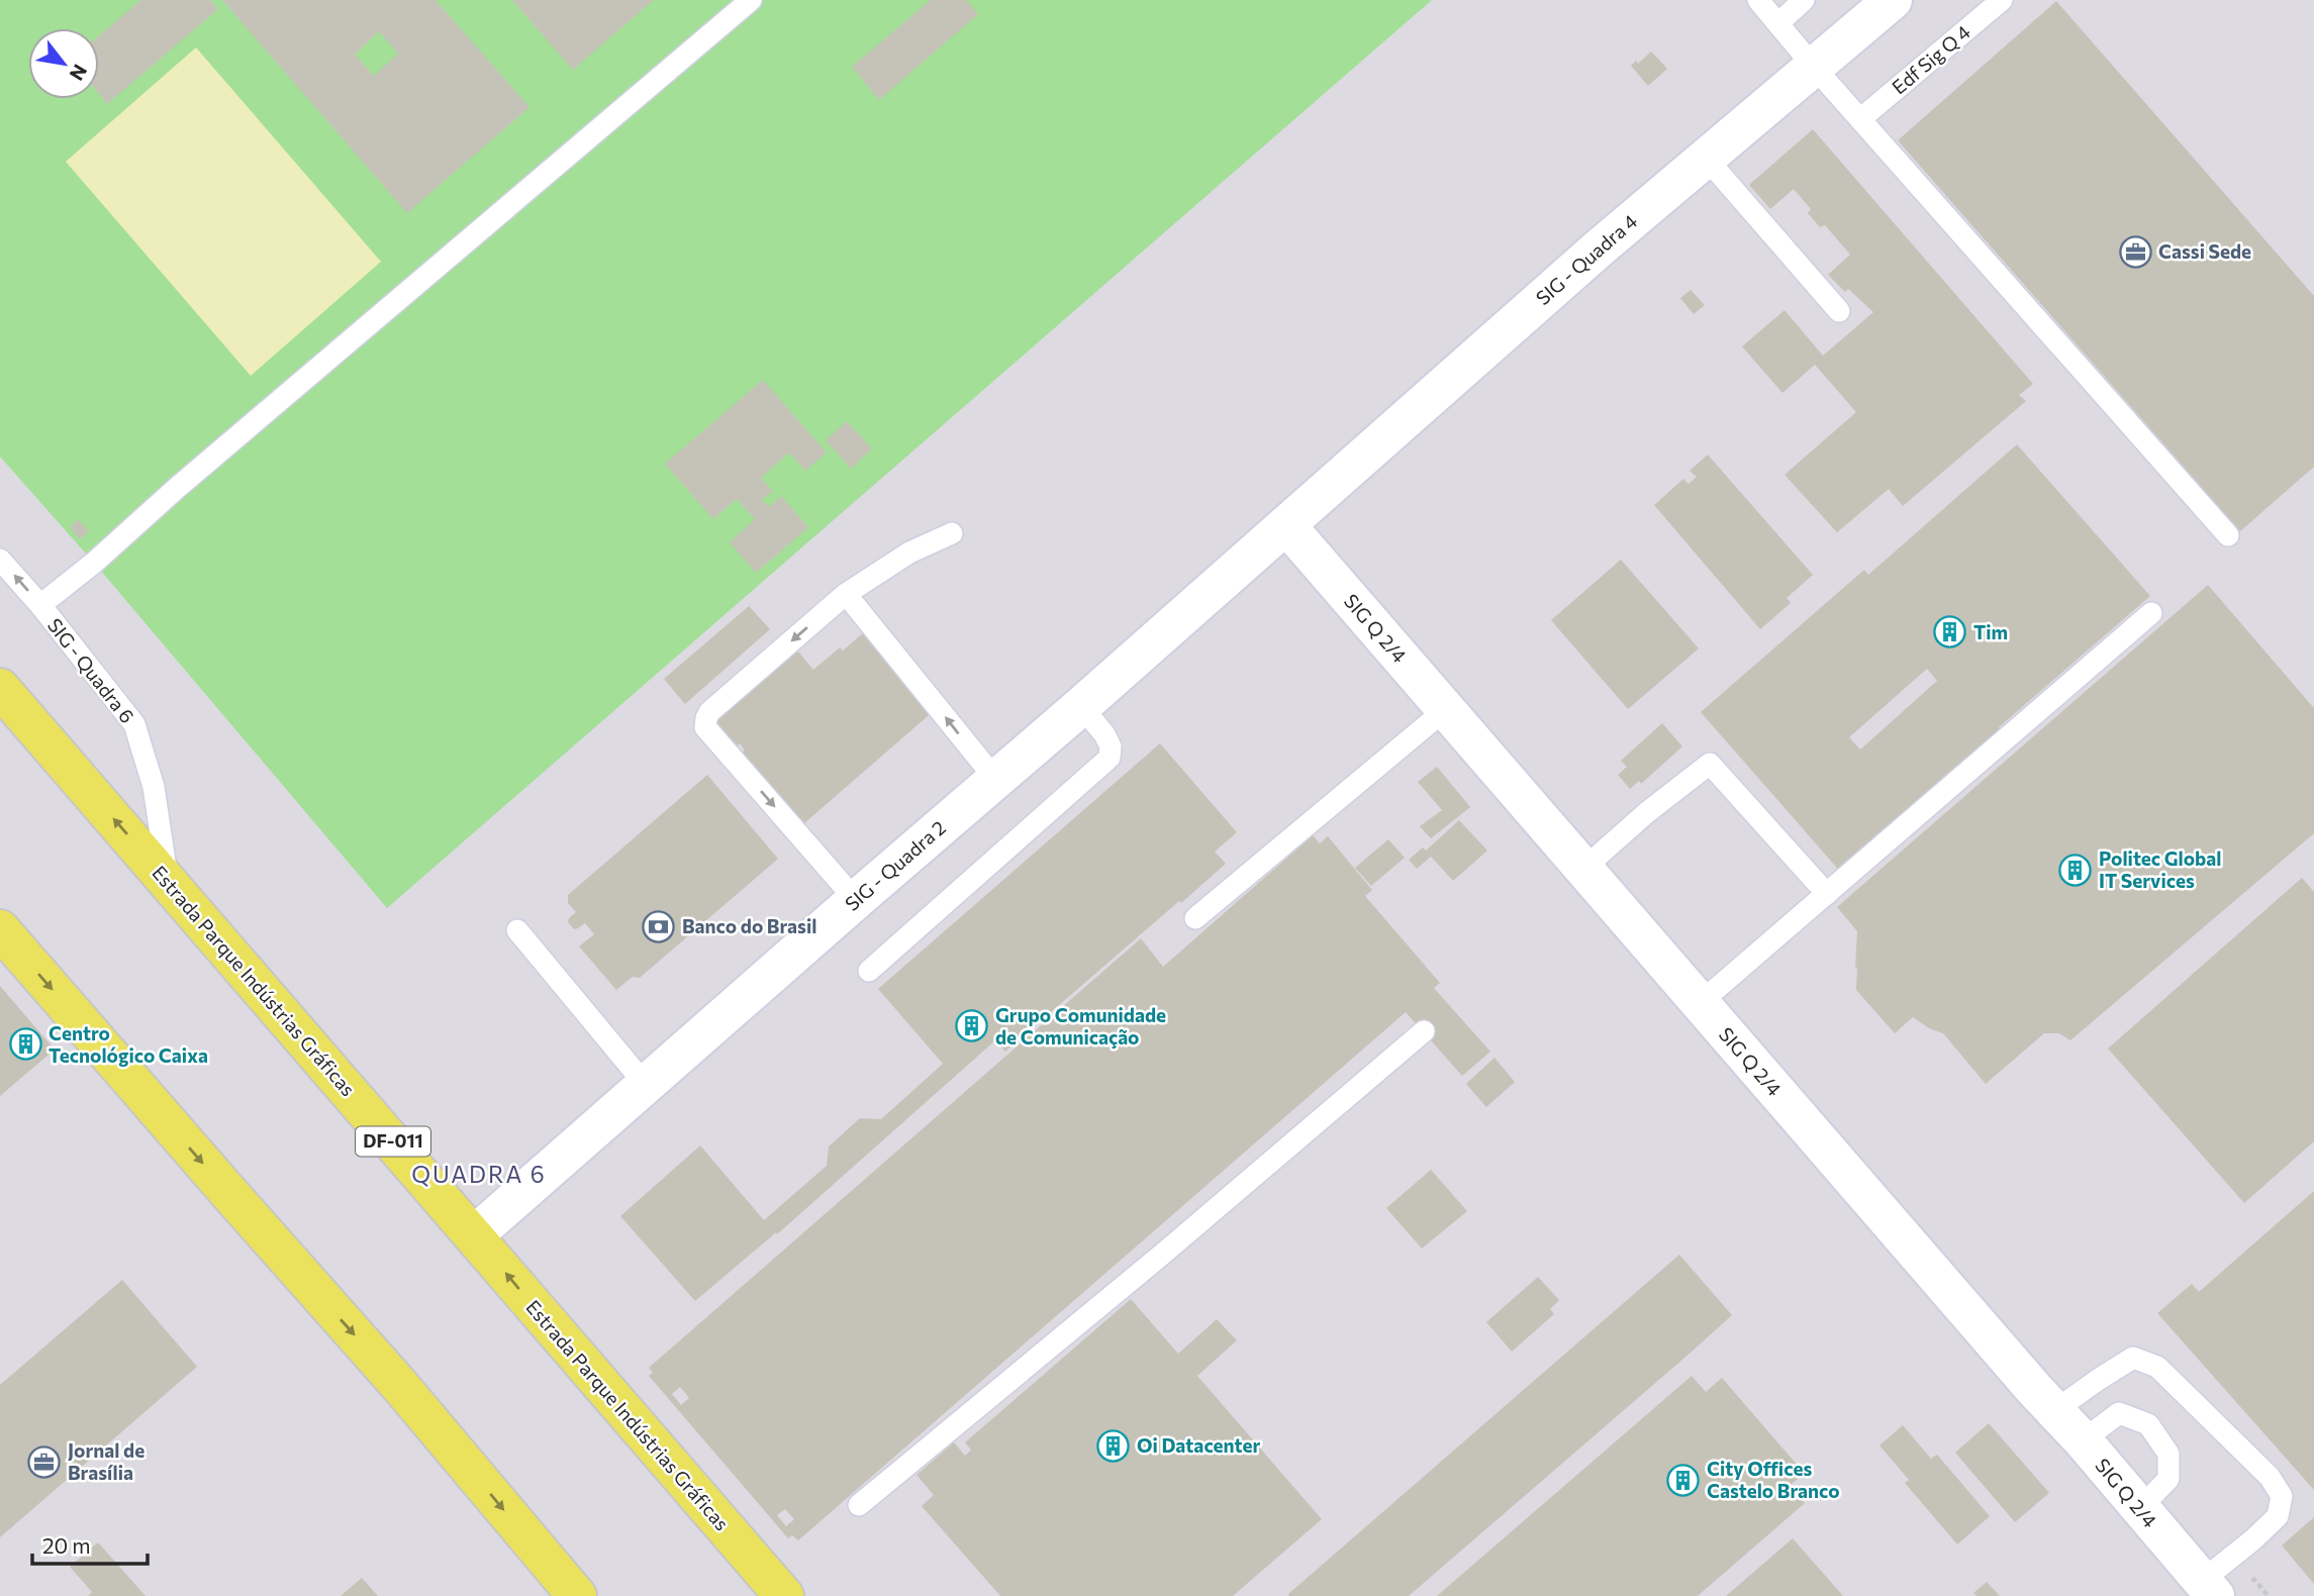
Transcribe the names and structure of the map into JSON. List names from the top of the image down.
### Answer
{
  "streets": {
    "main road": ["Estrada Parque Indústrias Gráficas", "DF-011"],
    "street": ["SIG - Quadra 4", "SIG Q 2/4", "SIG - Quadra 2"],
    "lane": ["Edf Sig Q 4", "SIG - Quadra 6"]
  },
  "crossings": [
    ["SIG - Quadra 4", "SIG Q 2/4"],
    ["SIG - Quadra 4", "SIG - Quadra 2"],
    ["SIG Q 2/4", "SIG - Quadra 2"],
    ["SIG - Quadra 6", "Estrada Parque Indústrias Gráficas"],
    ["SIG - Quadra 2", "Estrada Parque Indústrias Gráficas"]
  ],
  "districts": ["QUADRA 6"],
  "places": {
    "office": ["Cassi Sede", "Jornal de Brasília"],
    "building": [
      "Tim",
      "Politec Global IT Services",
      "Grupo Comunidade de Comunicação",
      "Centro Tecnológico Caixa",
      "Oi Datacenter",
      "City Offices Castelo Branco"
    ],
    "bank": ["Banco do Brasil"]
  },
  "scale_bar": "20 m",
  "north": "bottom right"
}
